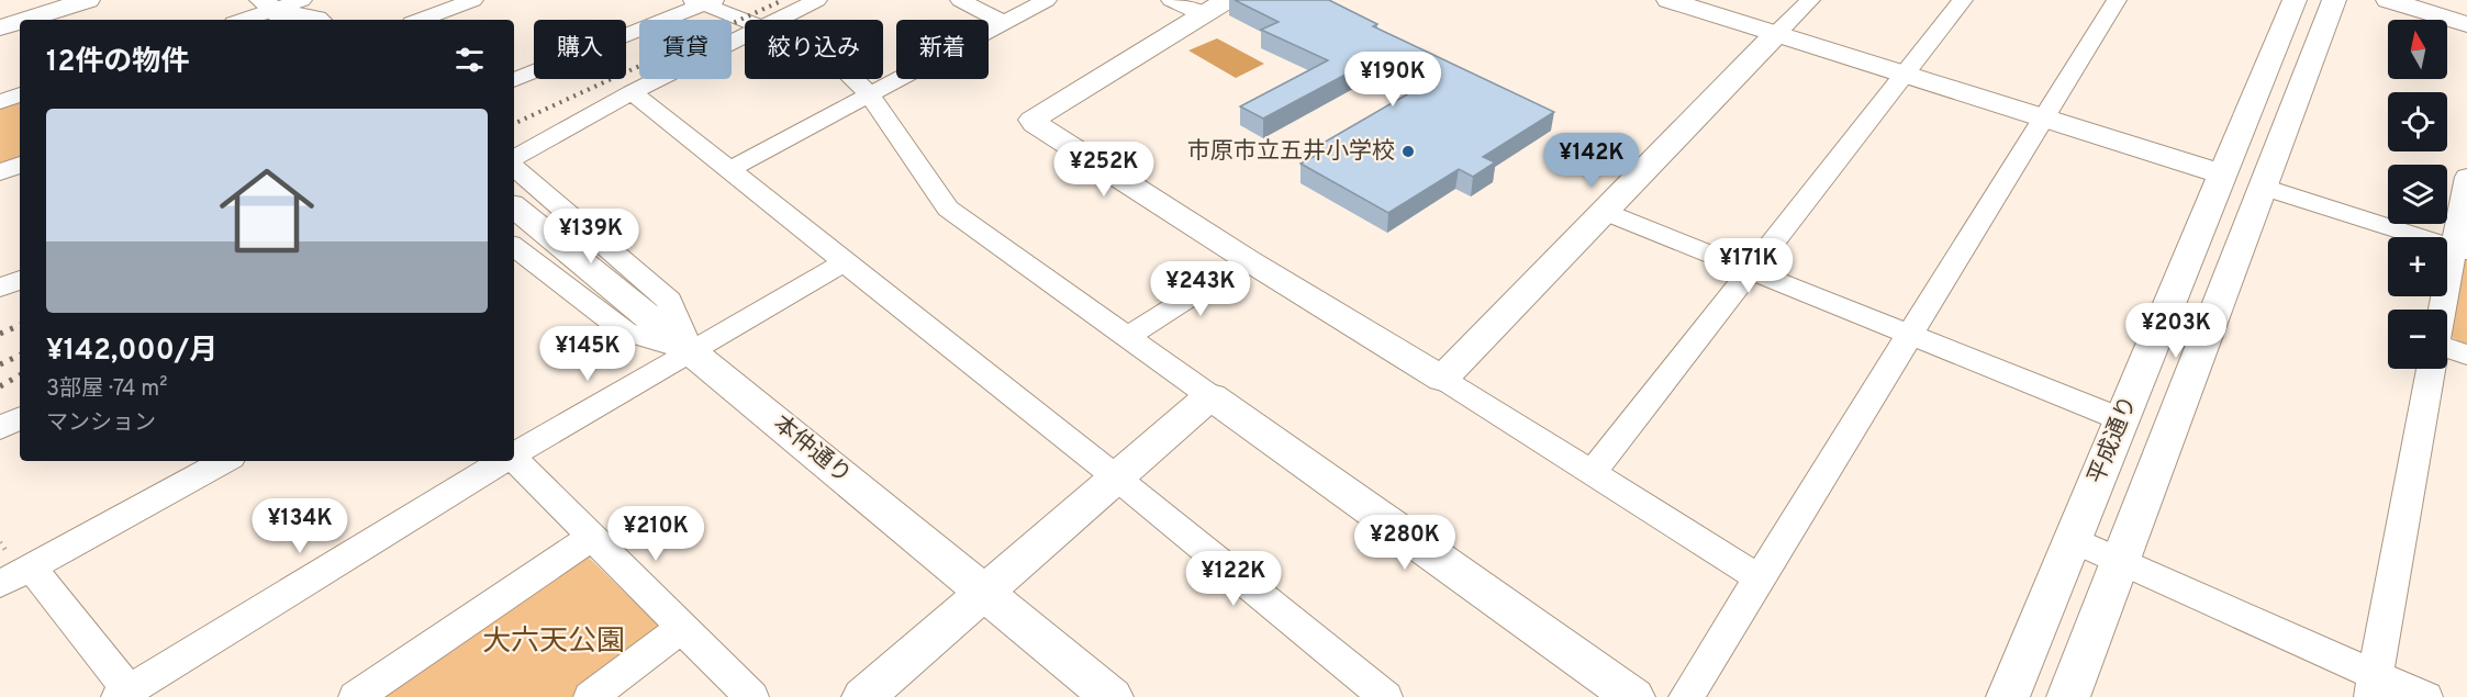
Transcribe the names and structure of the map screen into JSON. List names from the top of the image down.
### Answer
{
  "streets": {
    "street": ["平成通り", "本仲通り"]
  },
  "parks": ["大六天公園"],
  "places": ["市原市立五井小学校"],
  "north": "top",
  "page": {
    "map_buttons": ["+", "−"],
    "chip": [
      "購入",
      "賃貸",
      "絞り込み",
      "新着"
    ],
    "heading": "12件の物件",
    "price": [
      "¥190K",
      "¥142K",
      "¥252K",
      "¥139K",
      "¥171K",
      "¥243K",
      "¥203K",
      "¥145K",
      "¥134K",
      "¥210K",
      "¥280K",
      "¥122K"
    ],
    "list": [
      {
        "name": "¥142,000/月",
        "note": "3部屋 · 74 m² · マンション"
      }
    ]
  }
}
